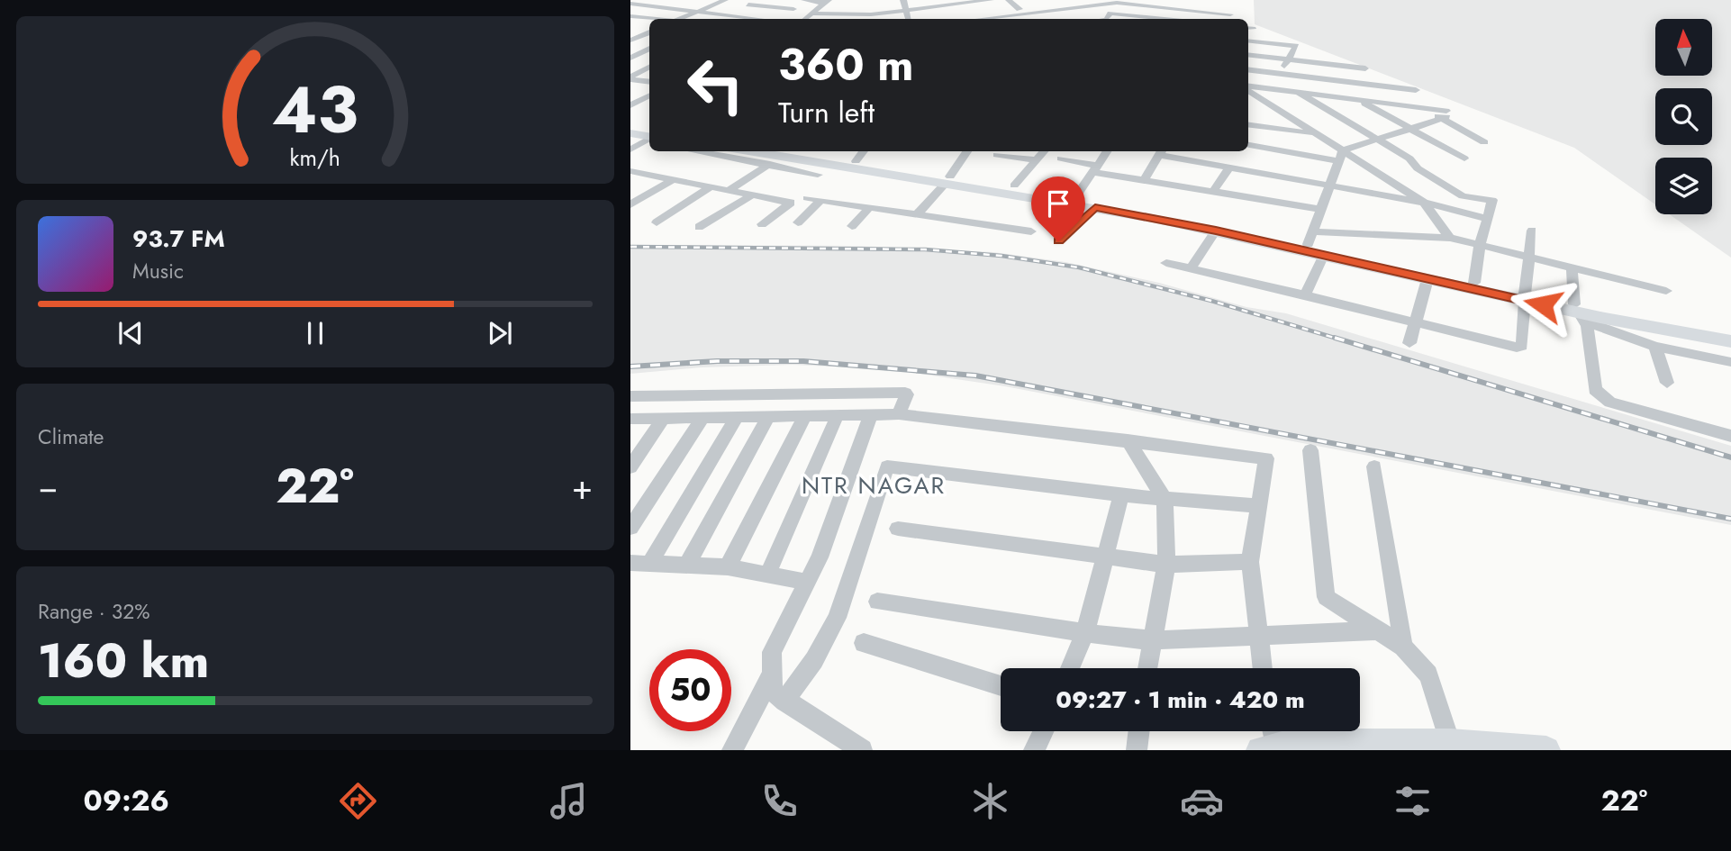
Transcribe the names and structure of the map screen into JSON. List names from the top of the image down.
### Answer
{
  "districts": ["NTR NAGAR"],
  "north": "top",
  "page": {
    "turn": ["360 m", "Turn left"],
    "song": ["93.7 FM", "Music"],
    "tile": [
      "Climate",
      ["Range · 32%", "160 km"]
    ],
    "heat": ["−", "22°", "+"],
    "limit": "50",
    "trip": "09:27 · 1 min · 420 m",
    "tabs": ["09:26", "22°"],
    "gauge": ["43", "km/h"]
  }
}
